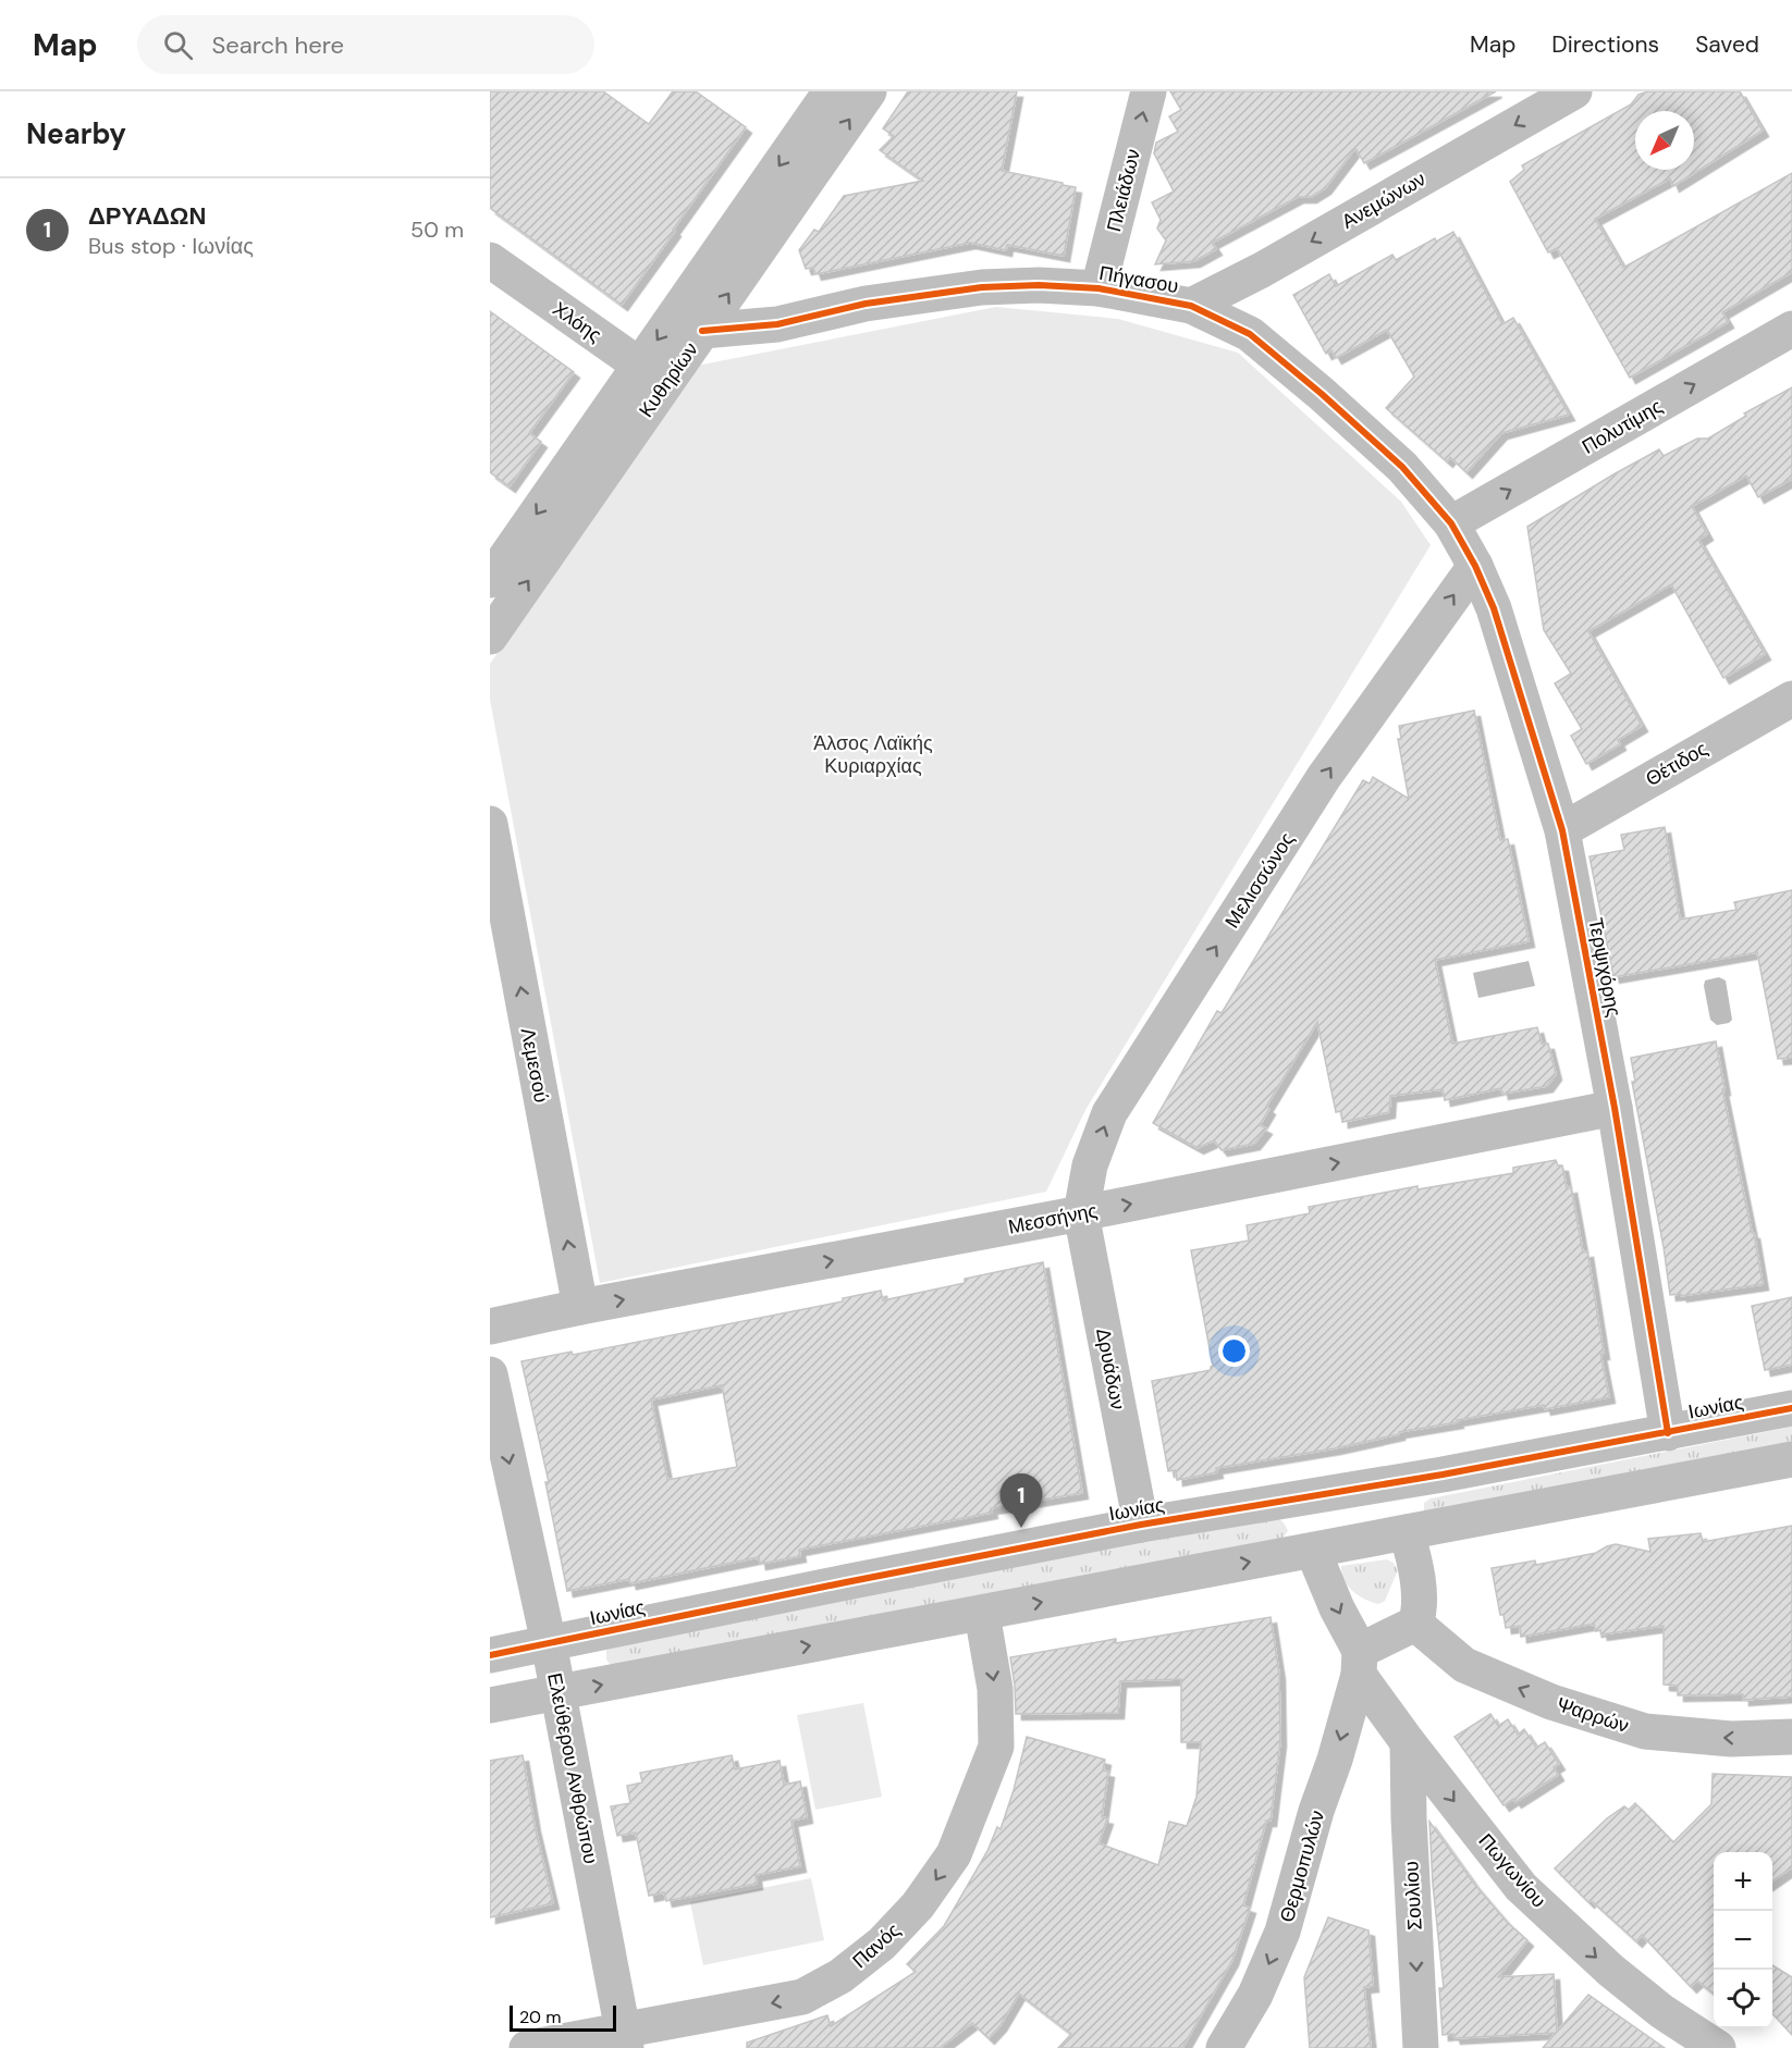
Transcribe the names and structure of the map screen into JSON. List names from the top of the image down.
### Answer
{
  "streets": {
    "street": [
      "Πλειάδων",
      "Ανεμώνων",
      "Πήγασου",
      "Χλόης",
      "Κυθηρίων",
      "Πολυτίμης",
      "Θέτιδος",
      "Μελισσώνος",
      "Τερψιχόρης",
      "Λεμεσού",
      "Μεσσήνης",
      "Δρυάδων",
      "Ιωνίας",
      "Ψαρρών",
      "Ελεύθερου Ανθρώπου",
      "Θερμοπυλών",
      "Πωγωνίου",
      "Σουλίου",
      "Πανός"
    ]
  },
  "crossings": [
    ["Πλειάδων", "Πήγασου"],
    ["Ανεμώνων", "Πήγασου"],
    ["Πήγασου", "Κυθηρίων"],
    ["Πήγασου", "Πολυτίμης"],
    ["Πήγασου", "Τερψιχόρης"],
    ["Χλόης", "Κυθηρίων"],
    ["Πολυτίμης", "Τερψιχόρης"],
    ["Θέτιδος", "Τερψιχόρης"],
    ["Μελισσώνος", "Τερψιχόρης"],
    ["Μελισσώνος", "Μεσσήνης"],
    ["Μελισσώνος", "Δρυάδων"],
    ["Τερψιχόρης", "Μεσσήνης"],
    ["Τερψιχόρης", "Ιωνίας"],
    ["Λεμεσού", "Μεσσήνης"],
    ["Μεσσήνης", "Δρυάδων"],
    ["Δρυάδων", "Ιωνίας"],
    ["Ιωνίας", "Ελεύθερου Ανθρώπου"],
    ["Ελεύθερου Ανθρώπου", "Πανός"],
    ["Θερμοπυλών", "Πωγωνίου"],
    ["Πωγωνίου", "Σουλίου"]
  ],
  "one_way": [
    "Πλειάδων",
    "Ανεμώνων",
    "Πολυτίμης",
    "Μελισσώνος",
    "Λεμεσού",
    "Μεσσήνης",
    "Ψαρρών",
    "Ελεύθερου Ανθρώπου",
    "Θερμοπυλών",
    "Πωγωνίου",
    "Σουλίου",
    "Πανός"
  ],
  "parks": ["Άλσος Λαϊκής Κυριαρχίας"],
  "scale_bar": "20 m",
  "north": "bottom left",
  "page": {
    "header": "Map",
    "search": "Search here",
    "nav": ["Map", "Directions", "Saved"],
    "heading": "Nearby",
    "list": [
      {
        "mark": "1",
        "name": "ΔΡΥΑΔΩΝ",
        "note": "Bus stop · Ιωνίας",
        "value": "50 m"
      }
    ],
    "pins": "1",
    "map_buttons": ["+", "−"],
    "scale": "20 m"
  }
}
